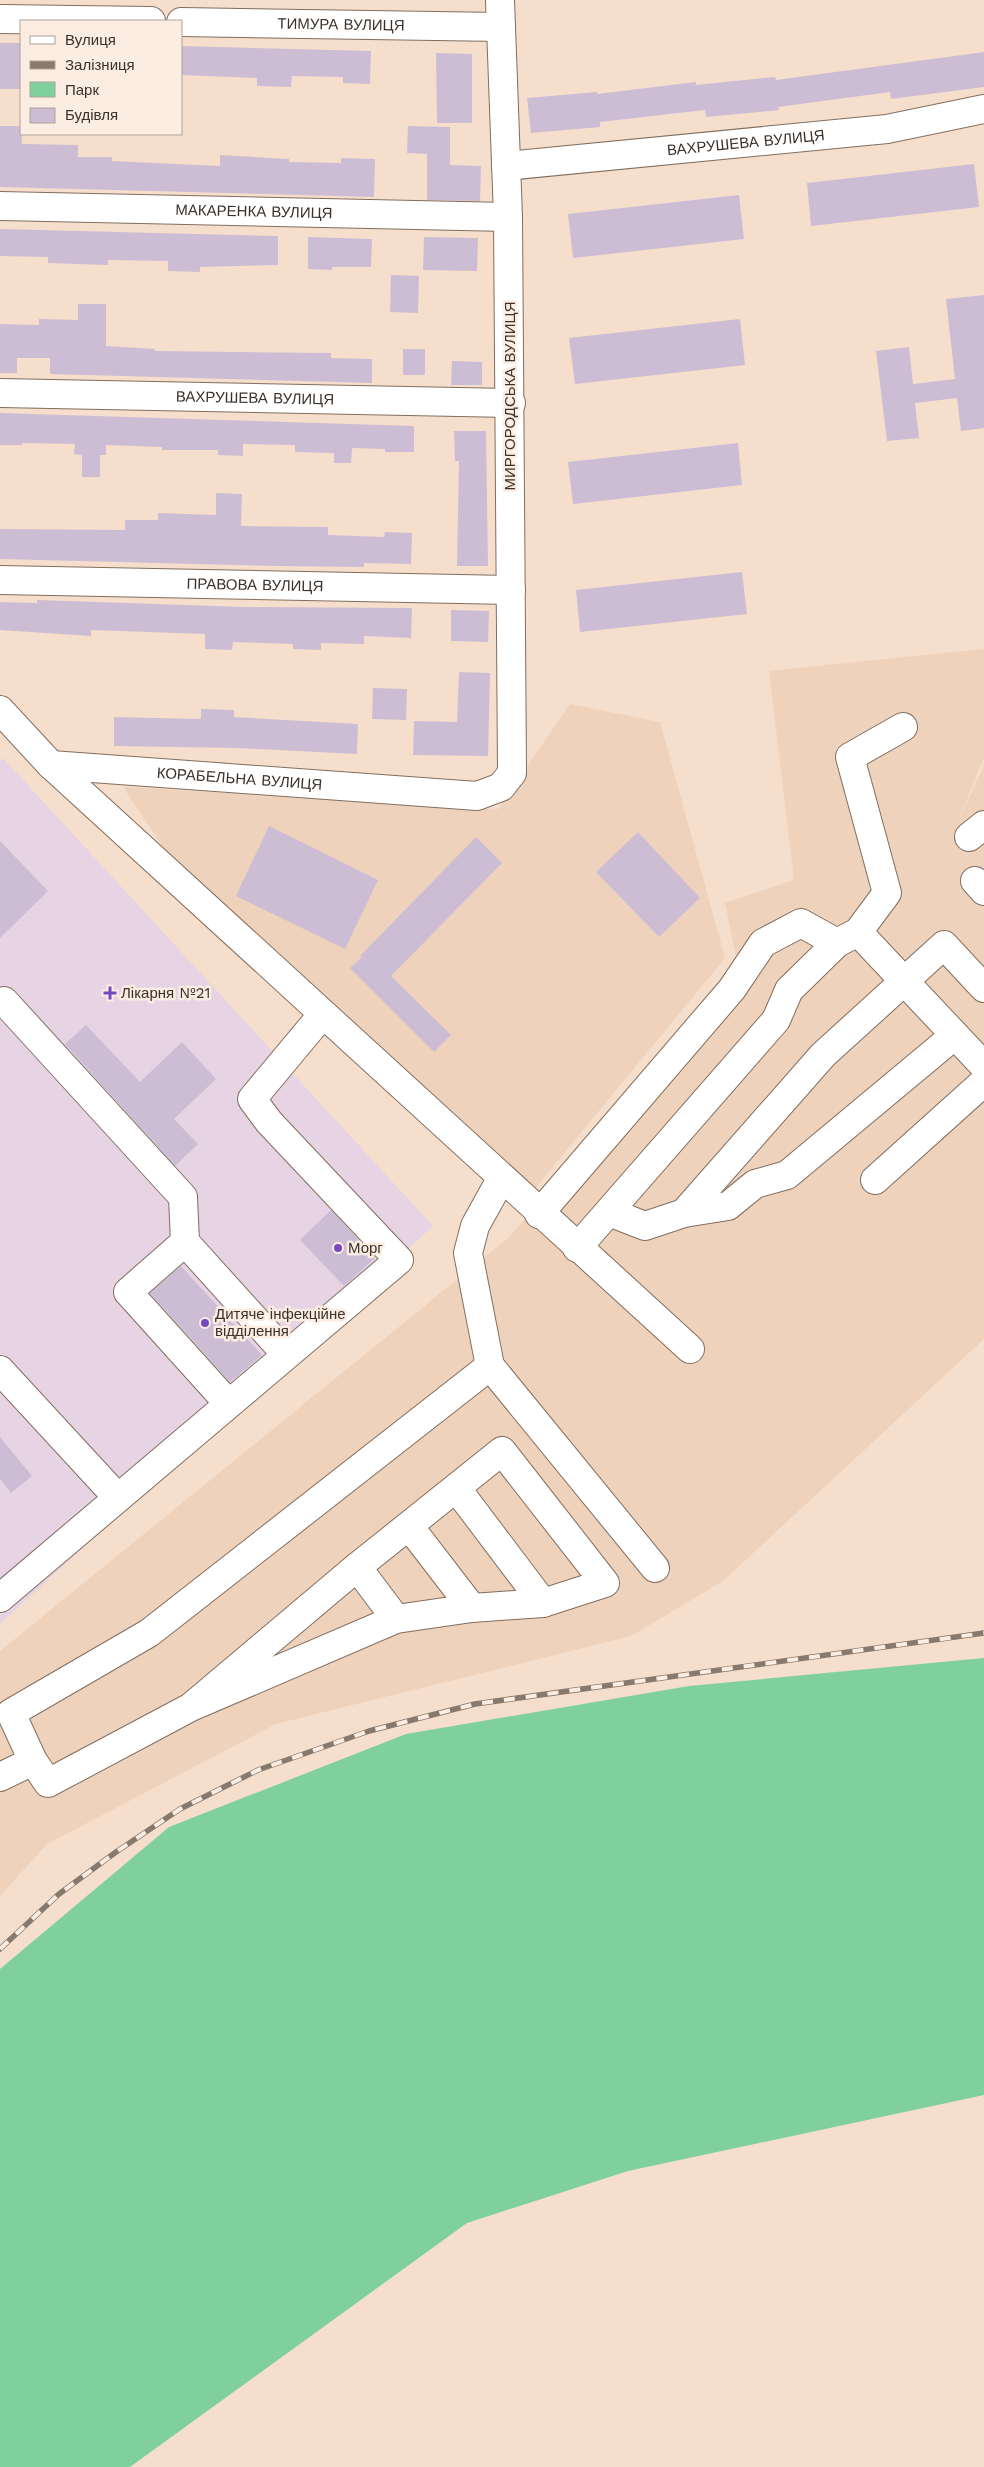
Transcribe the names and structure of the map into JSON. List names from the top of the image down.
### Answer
{
  "streets": {
    "street": [
      "ТИМУРА ВУЛИЦЯ",
      "ВАХРУШЕВА ВУЛИЦЯ",
      "МАКАРЕНКА ВУЛИЦЯ",
      "МИРГОРОДСЬКА ВУЛИЦЯ",
      "ПРАВОВА ВУЛИЦЯ",
      "КОРАБЕЛЬНА ВУЛИЦЯ"
    ]
  },
  "crossings": [
    ["ТИМУРА ВУЛИЦЯ", "МИРГОРОДСЬКА ВУЛИЦЯ"],
    ["ВАХРУШЕВА ВУЛИЦЯ", "МИРГОРОДСЬКА ВУЛИЦЯ"],
    ["МАКАРЕНКА ВУЛИЦЯ", "МИРГОРОДСЬКА ВУЛИЦЯ"],
    ["МИРГОРОДСЬКА ВУЛИЦЯ", "ПРАВОВА ВУЛИЦЯ"],
    ["МИРГОРОДСЬКА ВУЛИЦЯ", "КОРАБЕЛЬНА ВУЛИЦЯ"]
  ],
  "places": {
    "health": ["Лікарня №21"],
    "other": ["Морг", "Дитяче інфекційне відділення"]
  },
  "legend": [
    "Вулиця",
    "Залізниця",
    "Парк",
    "Будівля"
  ]
}
